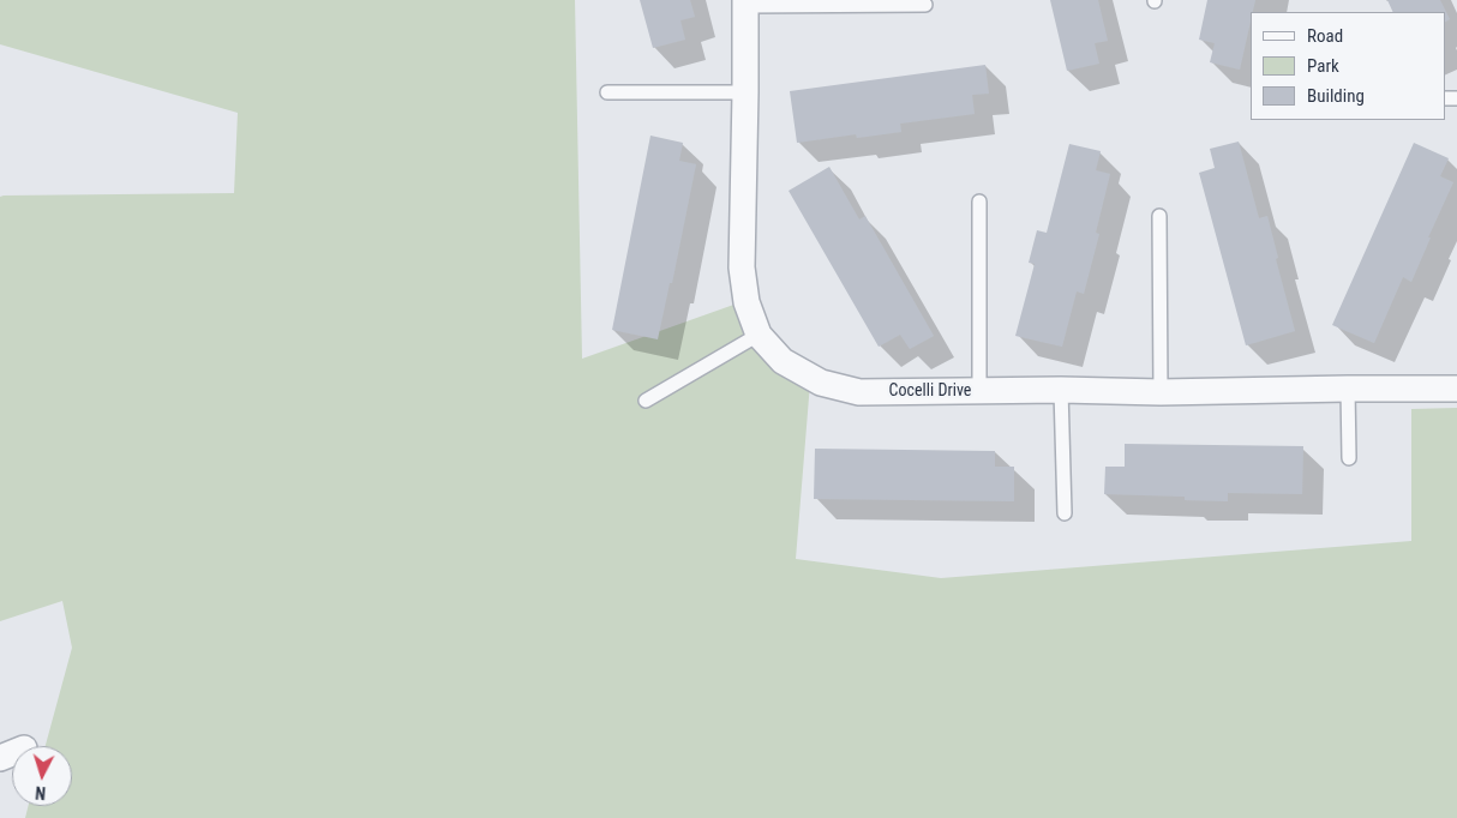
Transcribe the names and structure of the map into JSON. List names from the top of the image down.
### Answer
{
  "streets": {
    "street": ["Cocelli Drive"]
  },
  "legend": ["Road", "Park", "Building"],
  "north": "bottom"
}
